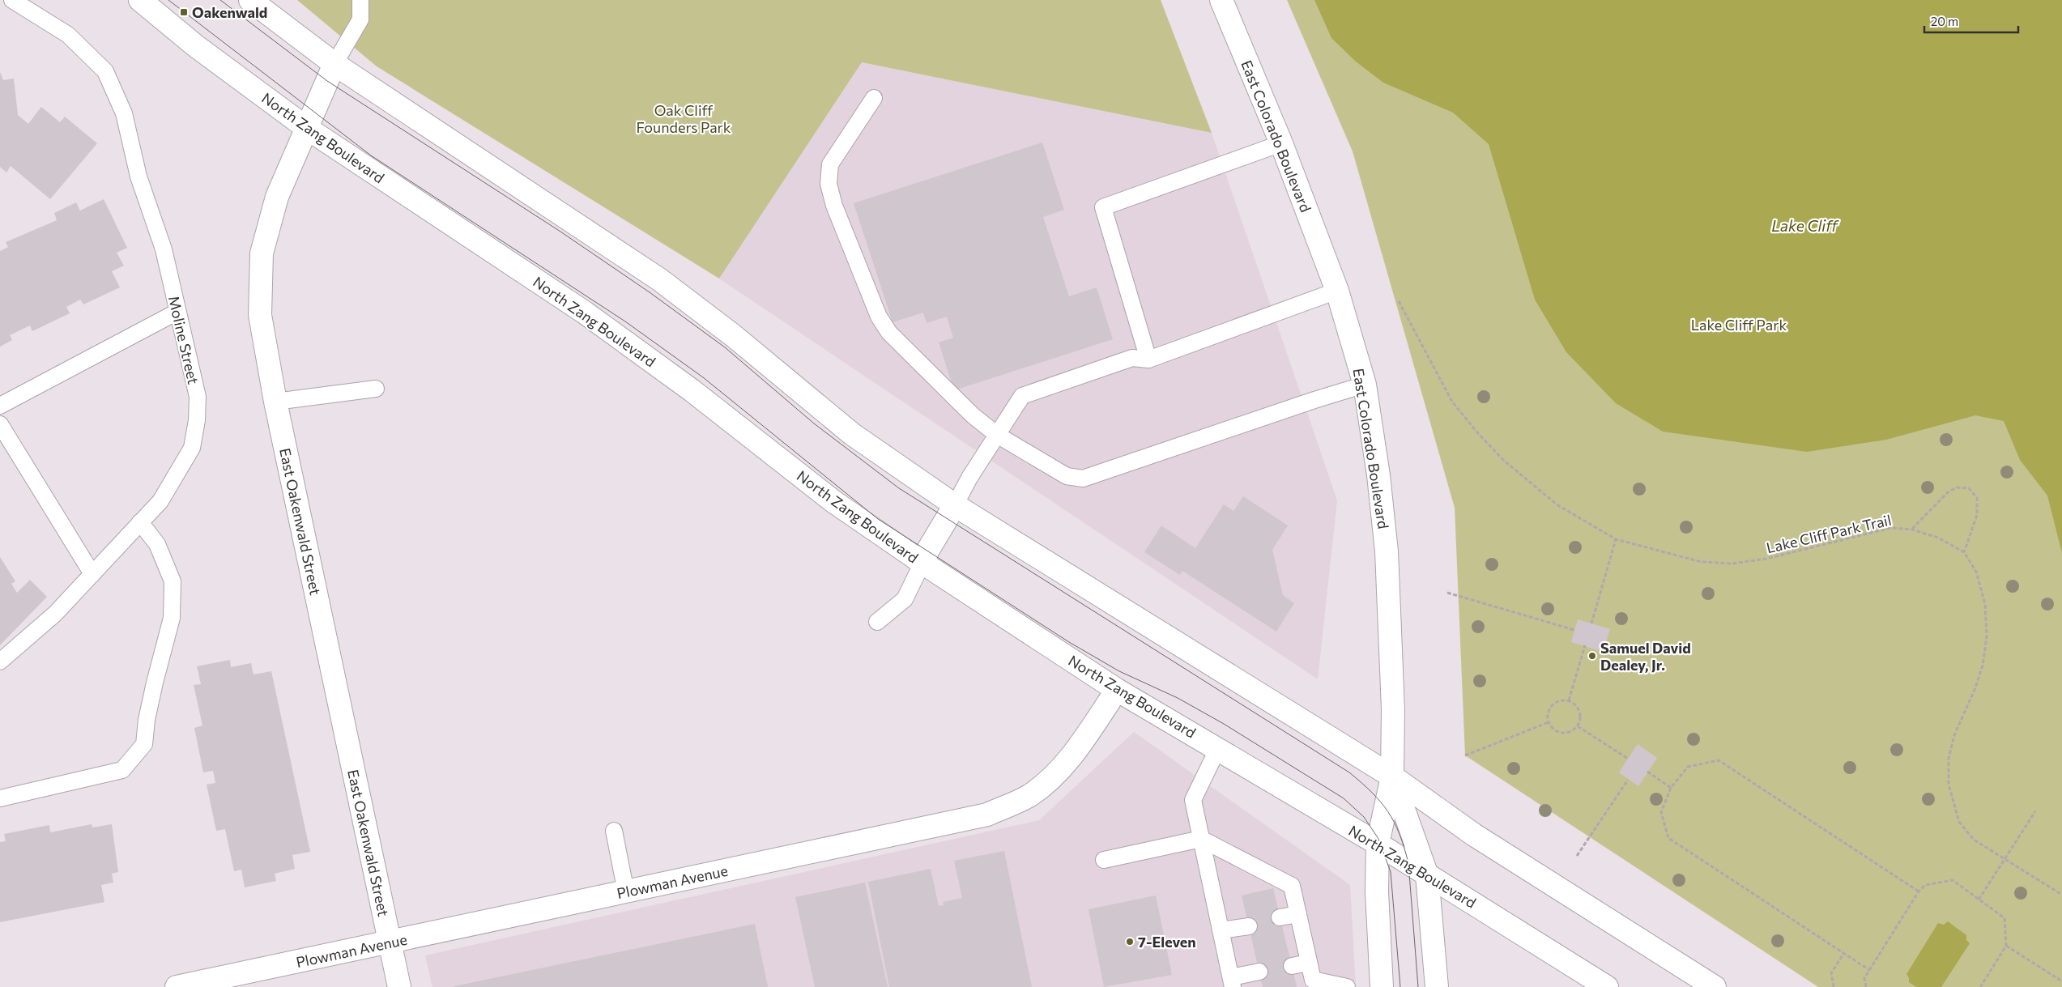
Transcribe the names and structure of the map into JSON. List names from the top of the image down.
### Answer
{
  "streets": {
    "main road": [
      "East Colorado Boulevard",
      "North Zang Boulevard",
      "East Oakenwald Street",
      "Plowman Avenue"
    ],
    "lane": ["Moline Street"],
    "path": ["Lake Cliff Park Trail"]
  },
  "crossings": [
    ["East Colorado Boulevard", "North Zang Boulevard"],
    ["North Zang Boulevard", "East Oakenwald Street"],
    ["North Zang Boulevard", "Plowman Avenue"],
    ["East Oakenwald Street", "Plowman Avenue"]
  ],
  "water": ["Lake Cliff"],
  "parks": ["Oak Cliff Founders Park", "Lake Cliff Park"],
  "places": {
    "transit": ["Oakenwald"],
    "other": ["Samuel David Dealey, Jr.", "7-Eleven"]
  },
  "scale_bar": "20 m"
}
